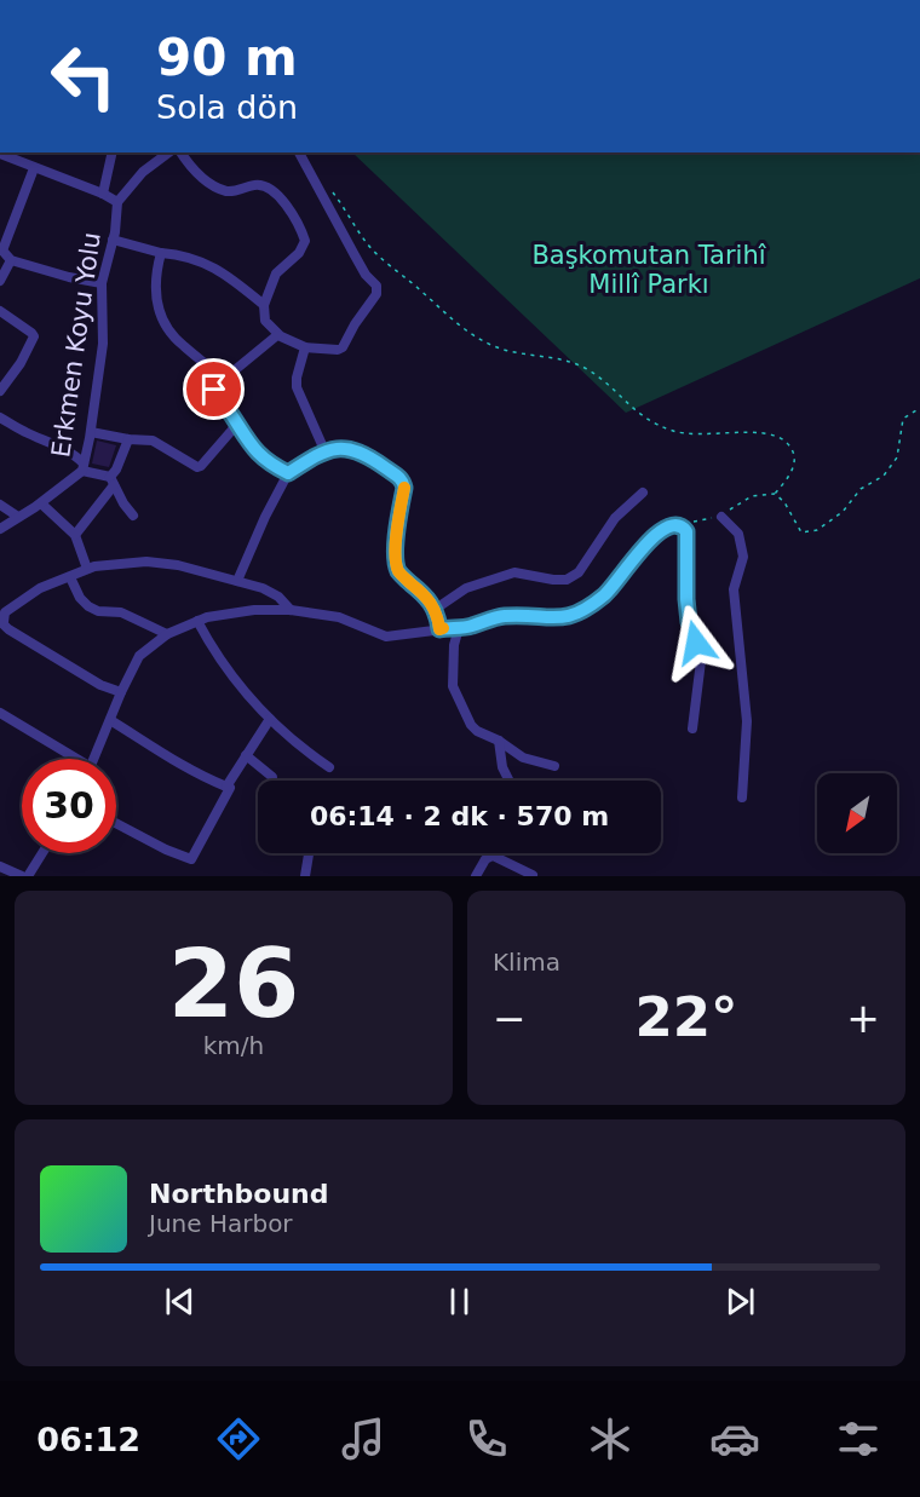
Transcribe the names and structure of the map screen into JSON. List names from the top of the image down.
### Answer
{
  "streets": {
    "street": ["Erkmen Koyu Yolu"]
  },
  "parks": ["Başkomutan Tarihî Millî Parkı"],
  "north": "bottom left",
  "page": {
    "turn": ["90 m", "Sola dön"],
    "limit": "30",
    "trip": "06:14 · 2 dk · 570 m",
    "tile": [
      ["26", "km/h"],
      "Klima"
    ],
    "heat": ["−", "22°", "+"],
    "song": ["Northbound", "June Harbor"],
    "tabs": "06:12"
  }
}
